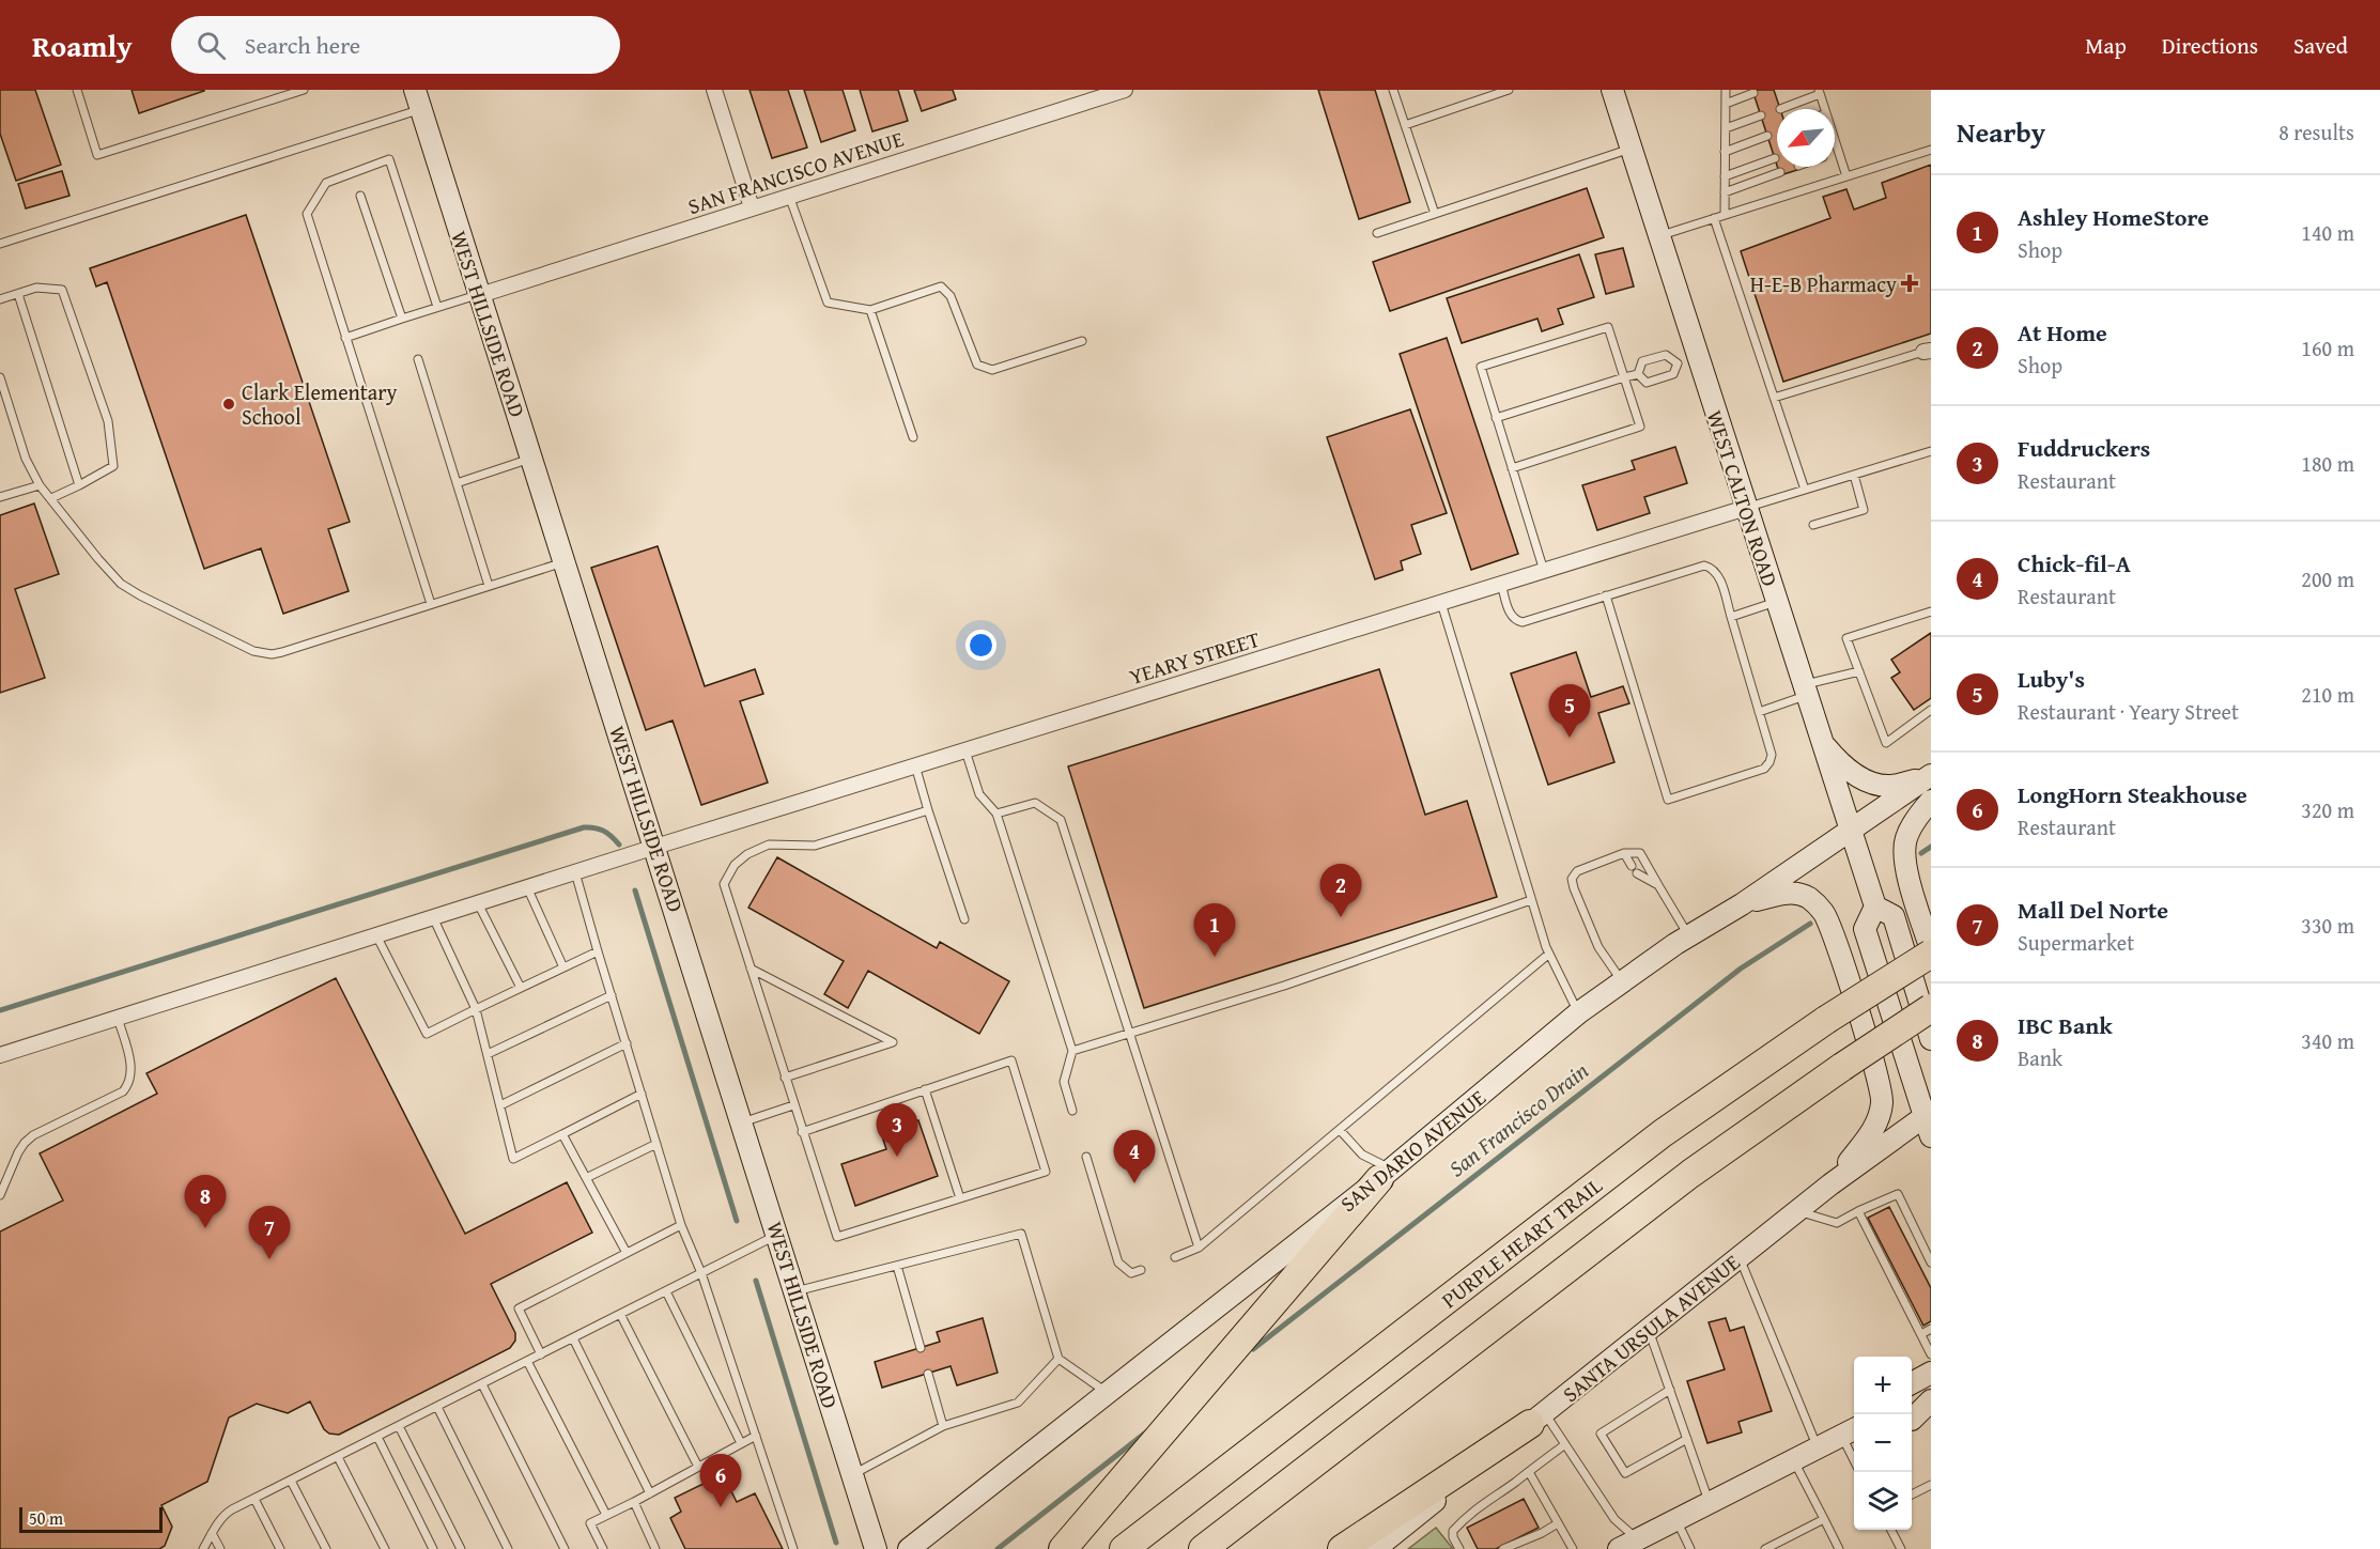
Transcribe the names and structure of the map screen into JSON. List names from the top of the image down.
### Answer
{
  "streets": {
    "highway": ["PURPLE HEART TRAIL"],
    "main road": [
      "WEST HILLSIDE ROAD",
      "WEST CALTON ROAD",
      "SAN DARIO AVENUE",
      "SANTA URSULA AVENUE"
    ],
    "street": ["SAN FRANCISCO AVENUE", "YEARY STREET"]
  },
  "crossings": [
    ["SAN FRANCISCO AVENUE", "WEST HILLSIDE ROAD"],
    ["WEST HILLSIDE ROAD", "YEARY STREET"],
    ["WEST CALTON ROAD", "YEARY STREET"],
    ["WEST CALTON ROAD", "SAN DARIO AVENUE"]
  ],
  "water": ["San Francisco Drain"],
  "places": {
    "health": ["H-E-B Pharmacy"],
    "other": ["Clark Elementary School"]
  },
  "scale_bar": "50 m",
  "north": "bottom left",
  "page": {
    "header": "Roamly",
    "search": "Search here",
    "nav": ["Map", "Directions", "Saved"],
    "heading": ["Nearby", "8 results"],
    "list": [
      {
        "mark": "1",
        "name": "Ashley HomeStore",
        "note": "Shop",
        "value": "140 m"
      },
      {
        "mark": "2",
        "name": "At Home",
        "note": "Shop",
        "value": "160 m"
      },
      {
        "mark": "3",
        "name": "Fuddruckers",
        "note": "Restaurant",
        "value": "180 m"
      },
      {
        "mark": "4",
        "name": "Chick-fil-A",
        "note": "Restaurant",
        "value": "200 m"
      },
      {
        "mark": "5",
        "name": "Luby's",
        "note": "Restaurant · Yeary Street",
        "value": "210 m"
      },
      {
        "mark": "6",
        "name": "LongHorn Steakhouse",
        "note": "Restaurant",
        "value": "320 m"
      },
      {
        "mark": "7",
        "name": "Mall Del Norte",
        "note": "Supermarket",
        "value": "330 m"
      },
      {
        "mark": "8",
        "name": "IBC Bank",
        "note": "Bank",
        "value": "340 m"
      }
    ],
    "pins": [
      "5",
      "2",
      "1",
      "3",
      "4",
      "8",
      "7",
      "6"
    ],
    "map_buttons": ["+", "−"],
    "scale": "50 m"
  }
}
